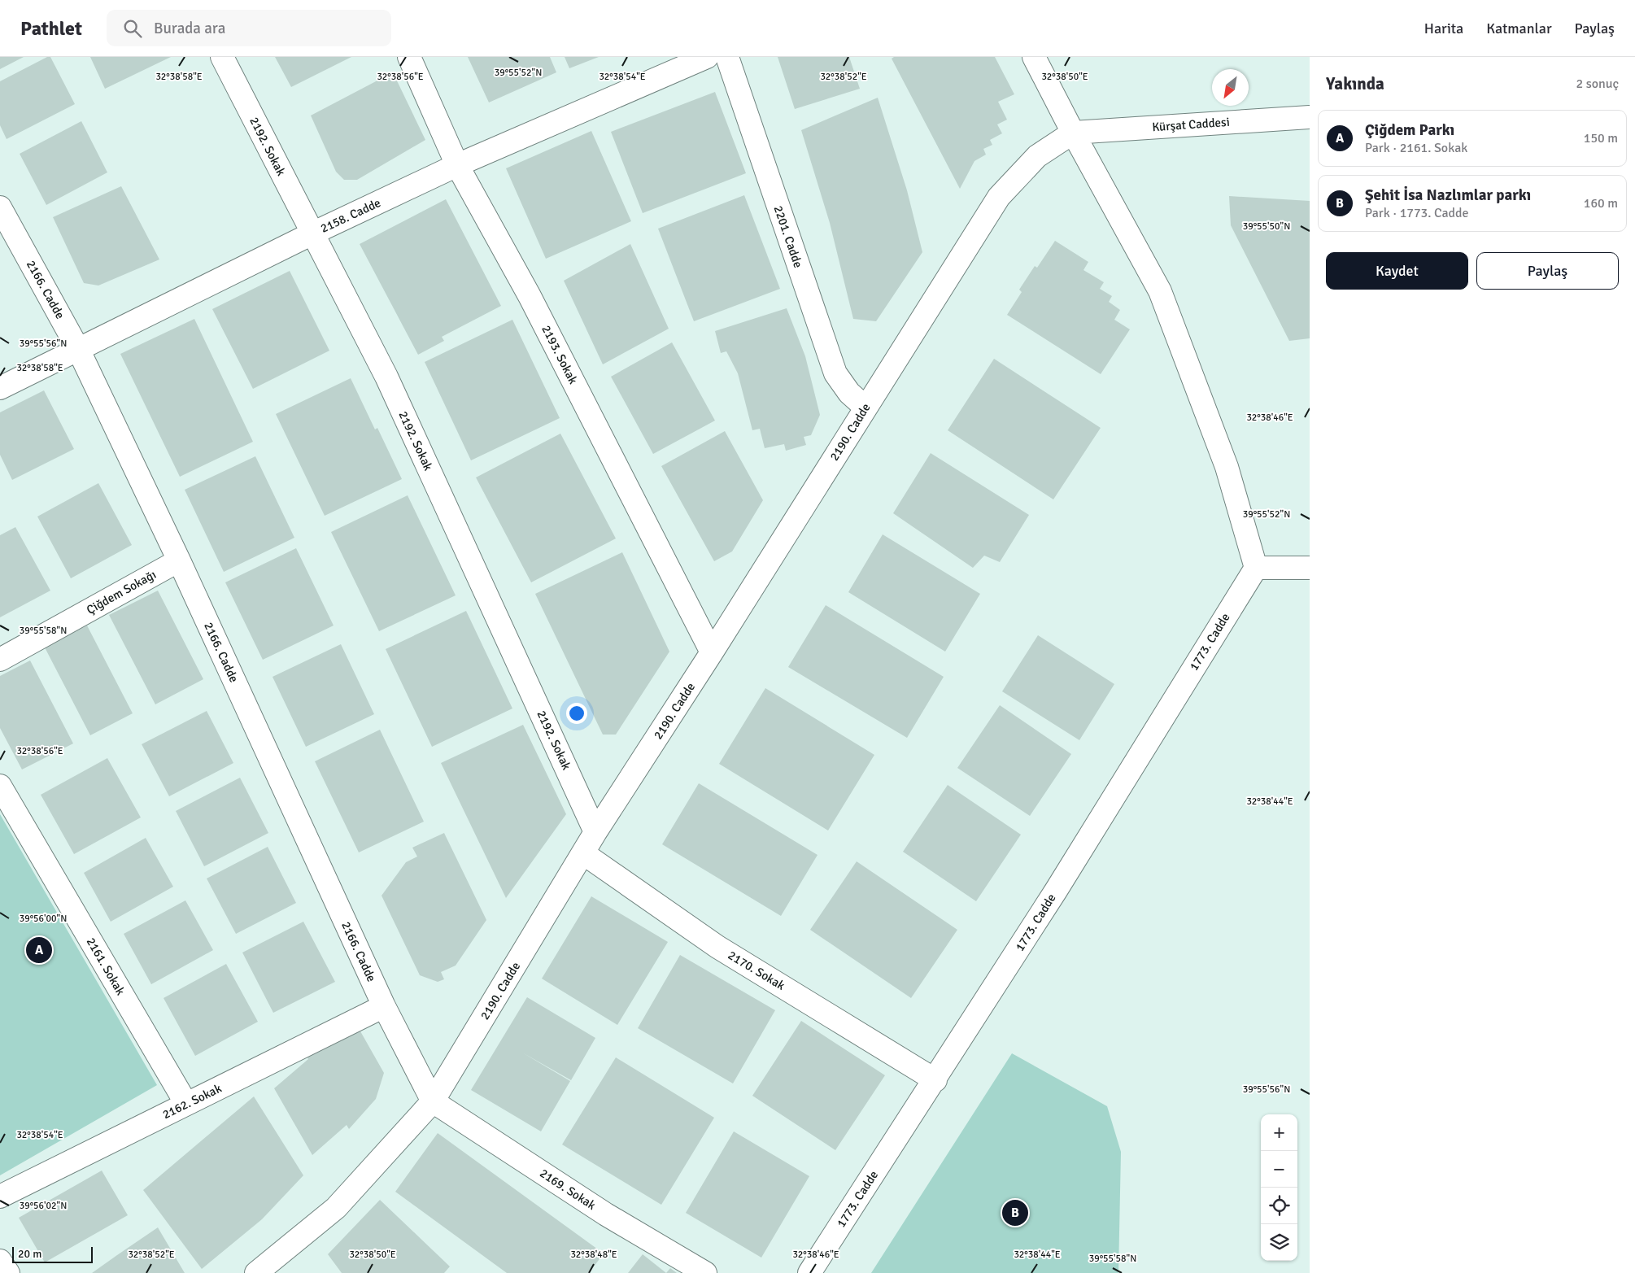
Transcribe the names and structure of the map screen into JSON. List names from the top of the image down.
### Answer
{
  "streets": {
    "street": [
      "Kürşat Caddesi",
      "2192. Sokak",
      "2158. Cadde",
      "2201. Cadde",
      "2166. Cadde",
      "2193. Sokak",
      "2190. Cadde",
      "Çiğdem Sokağı",
      "1773. Cadde",
      "2161. Sokak",
      "2170. Sokak",
      "2162. Sokak",
      "2169. Sokak"
    ]
  },
  "crossings": [
    ["Kürşat Caddesi", "2190. Cadde"],
    ["2192. Sokak", "2158. Cadde"],
    ["2192. Sokak", "2190. Cadde"],
    ["2158. Cadde", "2166. Cadde"],
    ["2158. Cadde", "2193. Sokak"],
    ["2201. Cadde", "2190. Cadde"],
    ["2166. Cadde", "2190. Cadde"],
    ["2166. Cadde", "Çiğdem Sokağı"],
    ["2166. Cadde", "2162. Sokak"],
    ["2166. Cadde", "2169. Sokak"],
    ["2193. Sokak", "2190. Cadde"],
    ["2190. Cadde", "2170. Sokak"],
    ["2190. Cadde", "2169. Sokak"],
    ["1773. Cadde", "2170. Sokak"],
    ["2161. Sokak", "2162. Sokak"]
  ],
  "scale_bar": "20 m",
  "north": "bottom left",
  "page": {
    "header": "Pathlet",
    "search": "Burada ara",
    "nav": ["Harita", "Katmanlar", "Paylaş"],
    "heading": ["Yakında", "2 sonuç"],
    "list": [
      {
        "mark": "A",
        "name": "Çiğdem Parkı",
        "note": "Park · 2161. Sokak",
        "value": "150 m"
      },
      {
        "mark": "B",
        "name": "Şehit İsa Nazlımlar parkı",
        "note": "Park · 1773. Cadde",
        "value": "160 m"
      }
    ],
    "buttons": ["Kaydet", "Paylaş"],
    "pins": ["A", "B"],
    "map_buttons": ["+", "−"],
    "scale": "20 m"
  },
  "coordinates": [
    "39°55'52\"N",
    "32°38'58\"E",
    "32°38'56\"E",
    "32°38'54\"E",
    "32°38'50\"E",
    "32°38'52\"E",
    "39°55'50\"N",
    "39°55'56\"N",
    "32°38'46\"E",
    "39°55'58\"N",
    "32°38'44\"E",
    "39°56'00\"N",
    "39°56'02\"N",
    "32°38'48\"E"
  ]
}
